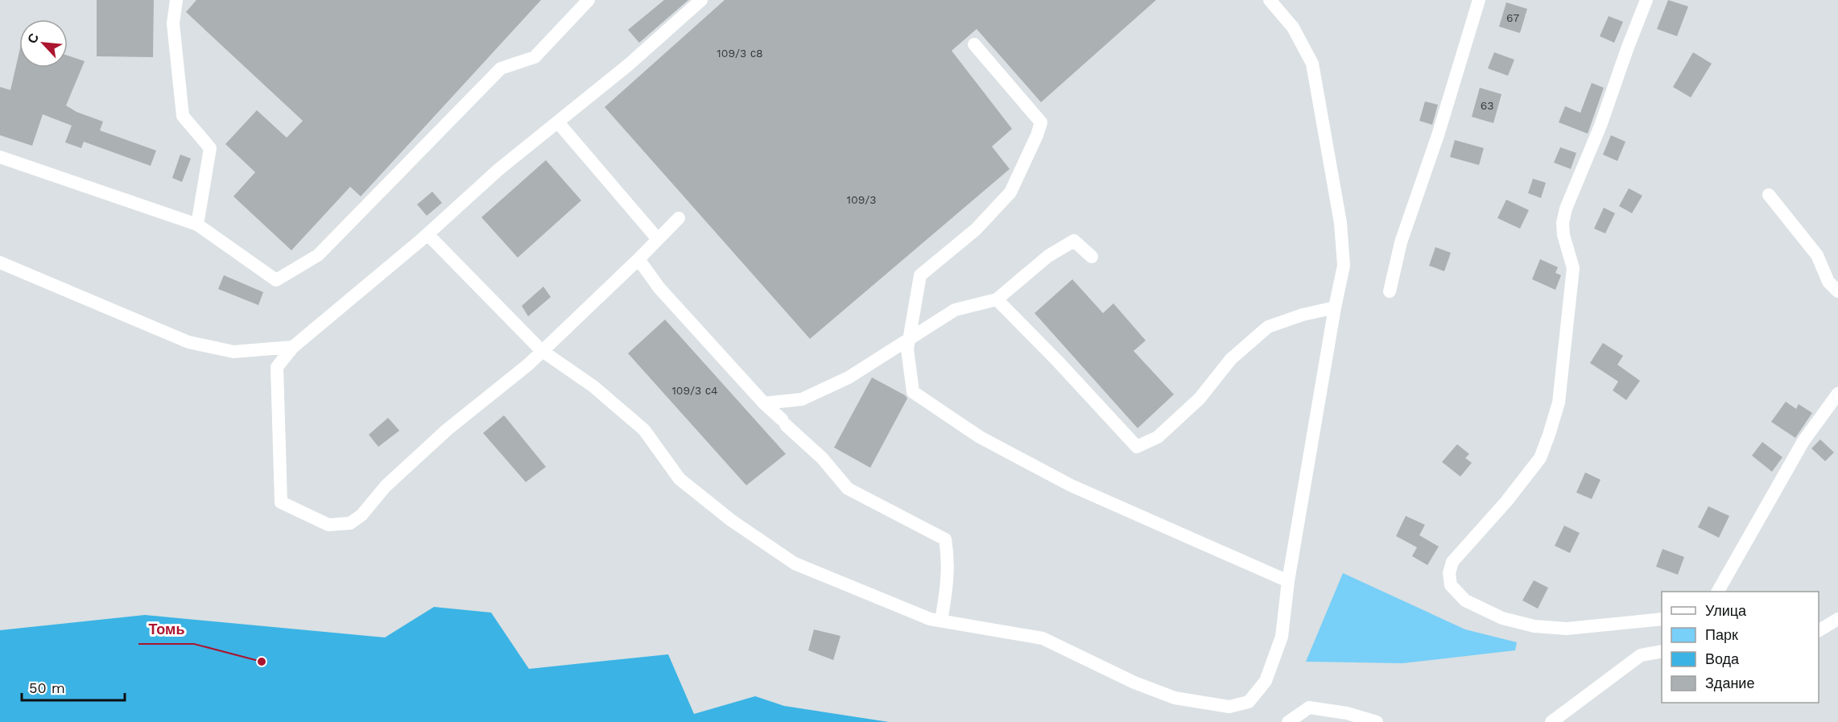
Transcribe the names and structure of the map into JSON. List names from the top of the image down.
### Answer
{
  "places": ["Томь"],
  "house_numbers": [
    "67",
    "109/3 с8",
    "63",
    "109/3",
    "109/3 с4"
  ],
  "legend": [
    "Улица",
    "Парк",
    "Вода",
    "Здание"
  ],
  "scale_bar": "50 m",
  "north": "top left"
}
